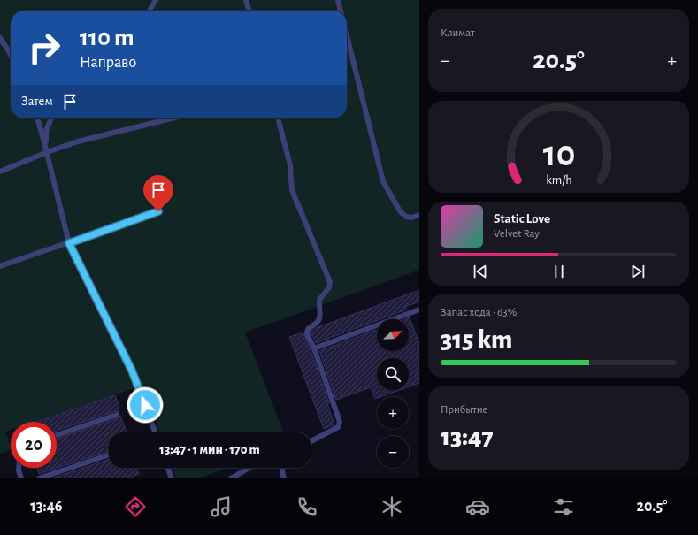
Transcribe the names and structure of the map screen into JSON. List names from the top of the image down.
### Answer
{
  "north": "top right",
  "page": {
    "tile": [
      "Климат",
      ["Запас хода · 63%", "315 km"],
      ["Прибытие", "13:47"]
    ],
    "turn": ["110 m", "Направо"],
    "heat": ["−", "20.5°", "+"],
    "then": "Затем",
    "song": ["Static Love", "Velvet Ray"],
    "map_buttons": ["+", "−"],
    "limit": "20",
    "trip": "13:47 · 1 мин · 170 m",
    "tabs": ["13:46", "20.5°"],
    "gauge": ["10", "km/h"]
  }
}
